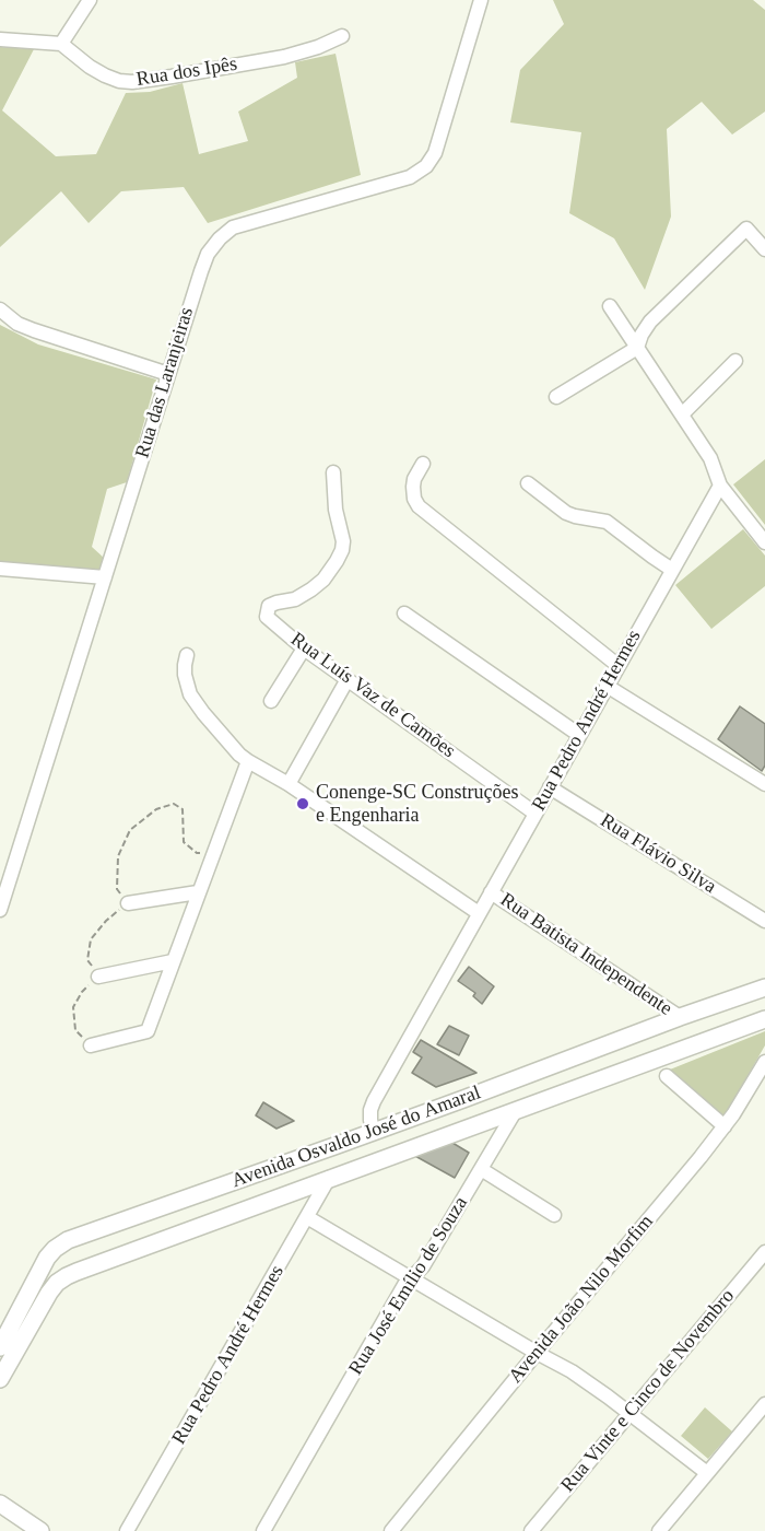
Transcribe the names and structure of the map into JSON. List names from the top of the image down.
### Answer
{
  "streets": {
    "main road": ["Avenida Osvaldo José do Amaral"],
    "street": [
      "Rua dos Ipês",
      "Rua das Laranjeiras",
      "Rua Luís Vaz de Camões",
      "Rua Pedro André Hermes",
      "Rua Flávio Silva",
      "Rua Batista Independente",
      "Rua José Emílio de Souza",
      "Avenida João Nilo Morfim",
      "Rua Vinte e Cinco de Novembro"
    ]
  },
  "crossings": [
    ["Rua Luís Vaz de Camões", "Rua Pedro André Hermes"],
    ["Rua Pedro André Hermes", "Rua Flávio Silva"],
    ["Rua Pedro André Hermes", "Rua Batista Independente"],
    ["Rua Pedro André Hermes", "Avenida Osvaldo José do Amaral"],
    ["Rua Batista Independente", "Avenida Osvaldo José do Amaral"],
    ["Avenida Osvaldo José do Amaral", "Rua José Emílio de Souza"]
  ],
  "places": ["Conenge-SC Construções e Engenharia"]
}
